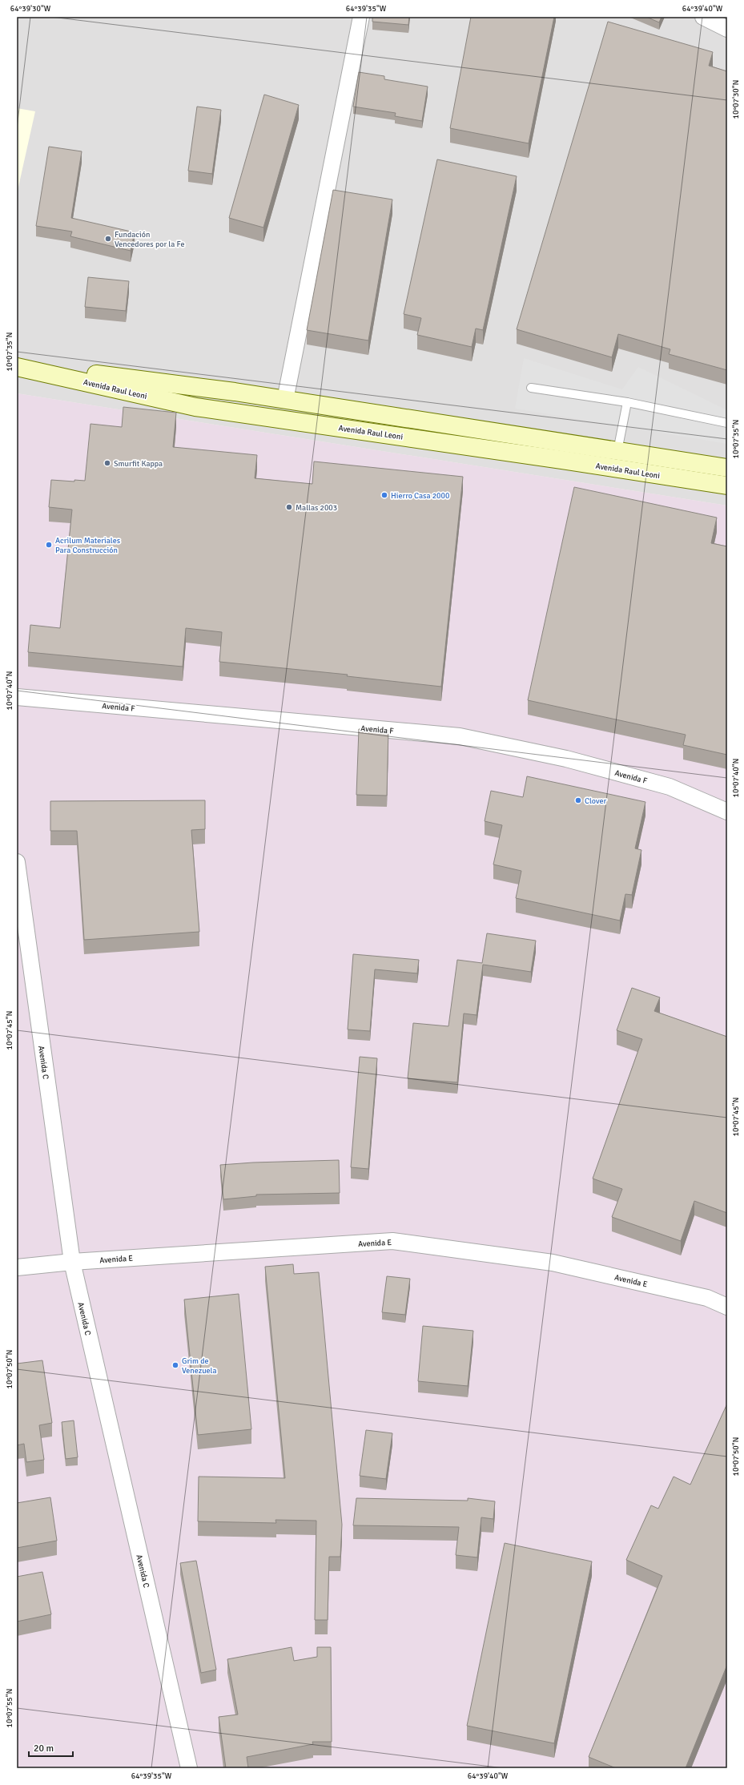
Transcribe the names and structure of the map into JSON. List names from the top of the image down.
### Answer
{
  "streets": {
    "main road": ["Avenida Raul Leoni"],
    "street": ["Avenida F", "Avenida C", "Avenida E"]
  },
  "crossings": [
    ["Avenida C", "Avenida E"]
  ],
  "places": [
    "Fundación Vencedores por la Fe",
    "Smurfit Kappa",
    "Hierro Casa 2000",
    "Mallas 2003",
    "Acrilum Materiales Para Construcción",
    "Clover",
    "Grim de Venezuela"
  ],
  "scale_bar": "20 m",
  "coordinates": [
    "64°39'30\"W",
    "64°39'35\"W",
    "64°39'40\"W",
    "10°07'30\"N",
    "10°07'35\"N",
    "10°07'40\"N",
    "10°07'45\"N",
    "10°07'50\"N",
    "10°07'55\"N"
  ]
}
